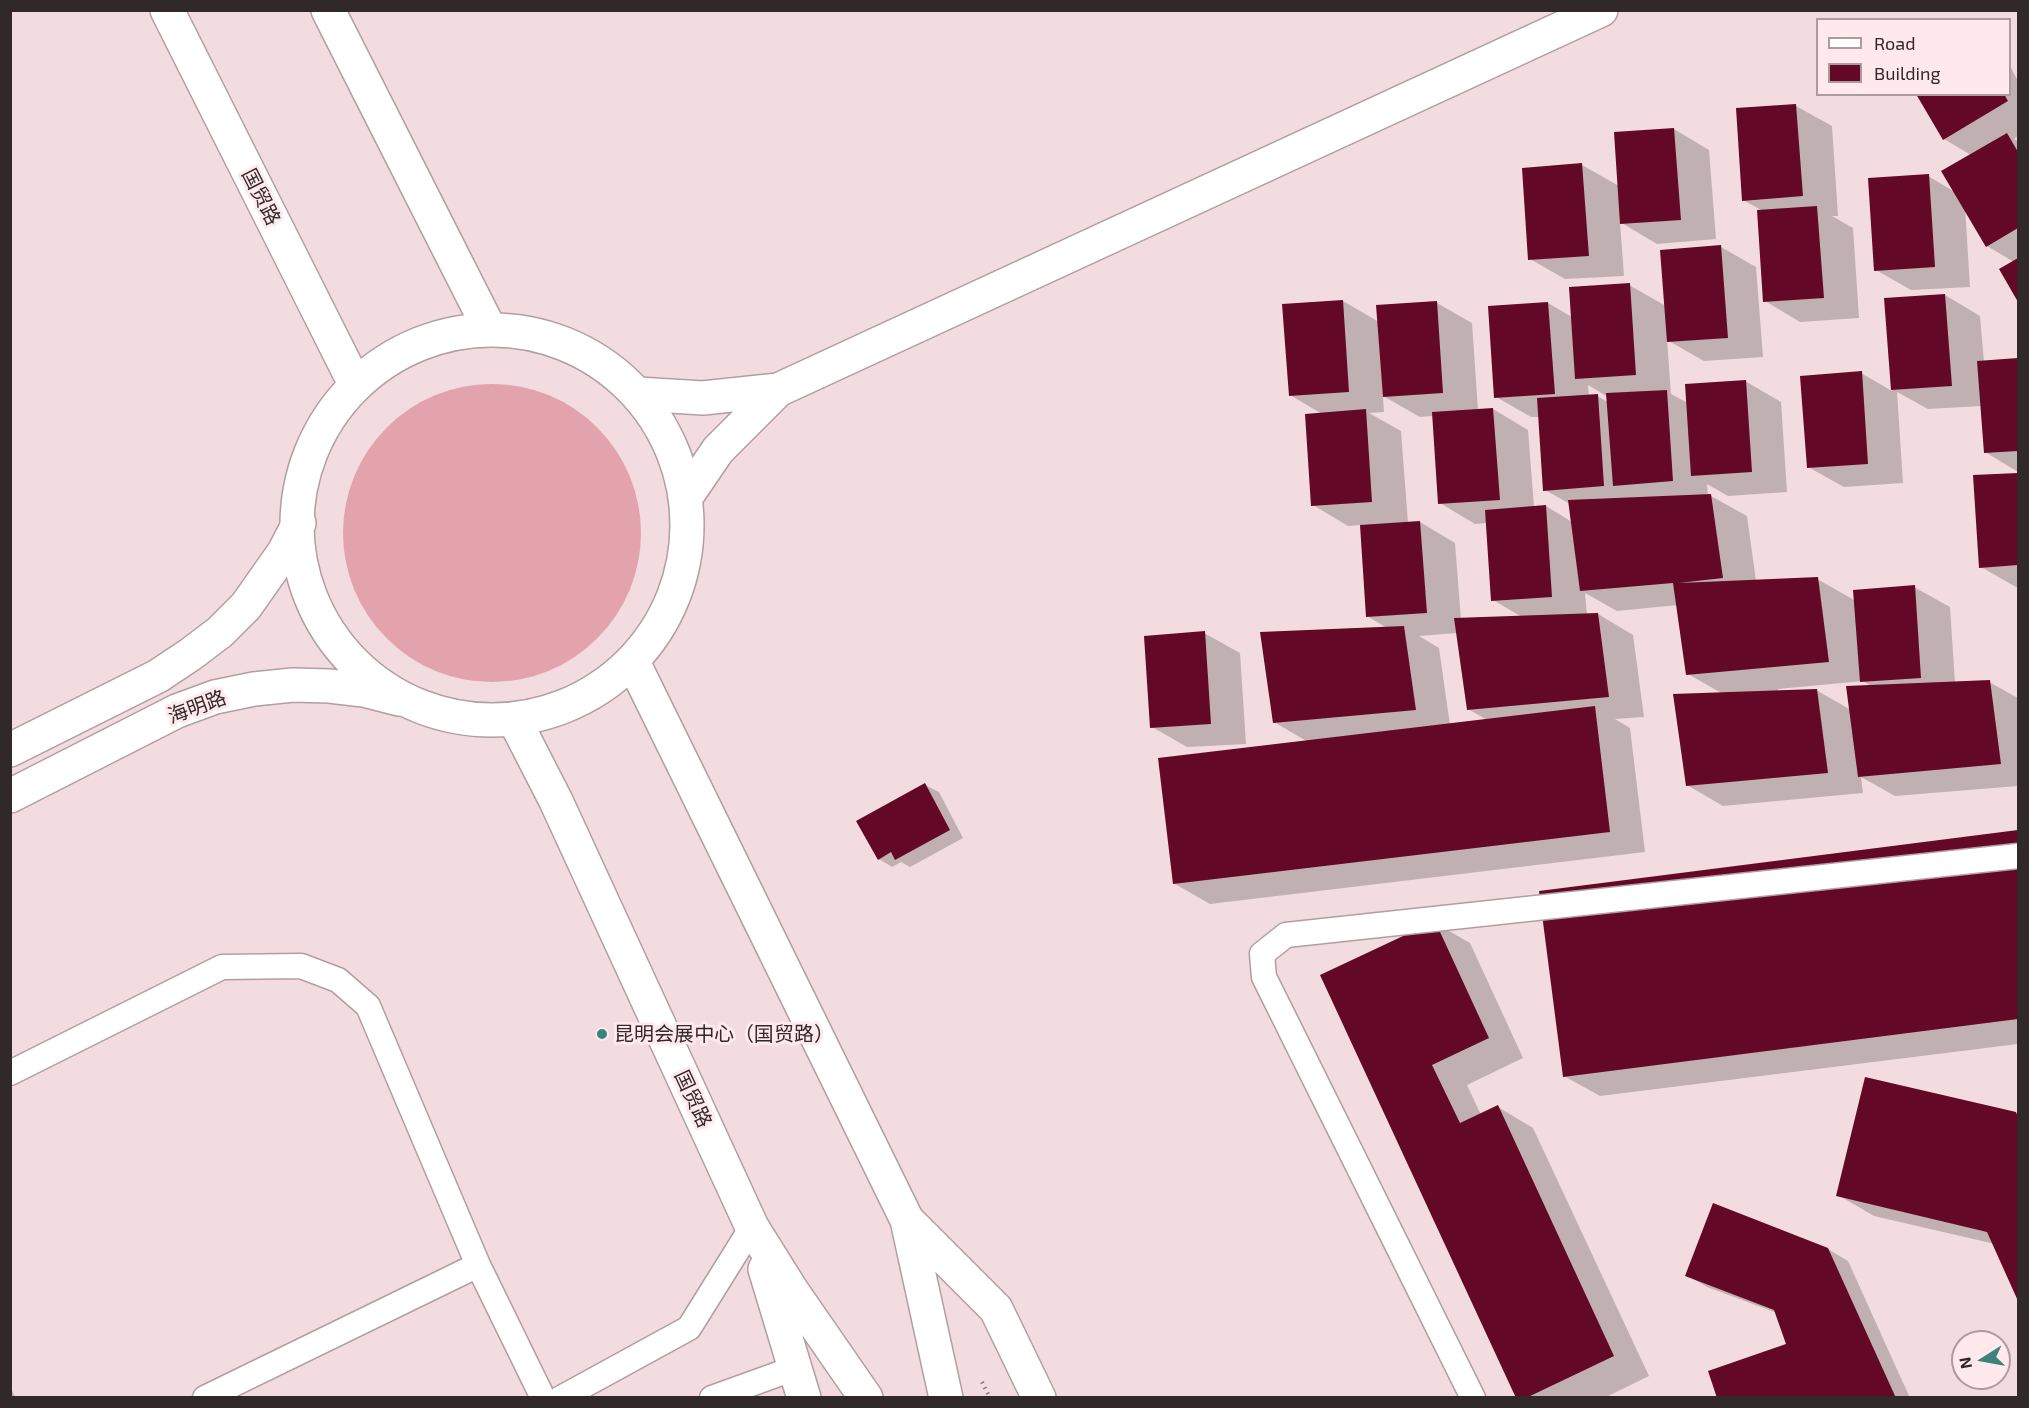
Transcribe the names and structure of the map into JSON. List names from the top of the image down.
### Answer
{
  "streets": {
    "main road": ["国贸路", "海明路"]
  },
  "places": ["昆明会展中心（国贸路）"],
  "legend": ["Road", "Building"],
  "north": "left"
}
